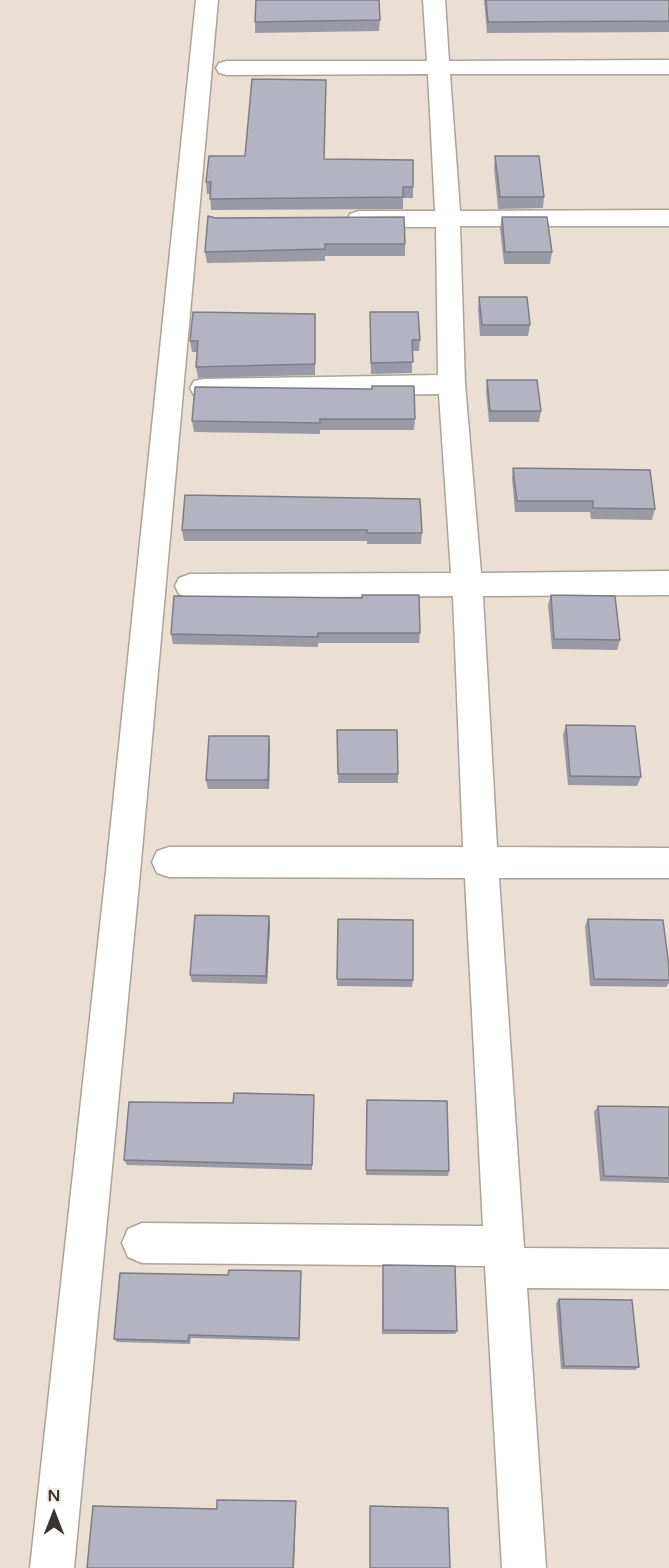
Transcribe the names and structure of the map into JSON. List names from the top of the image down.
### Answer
{
  "north": "top"
}
